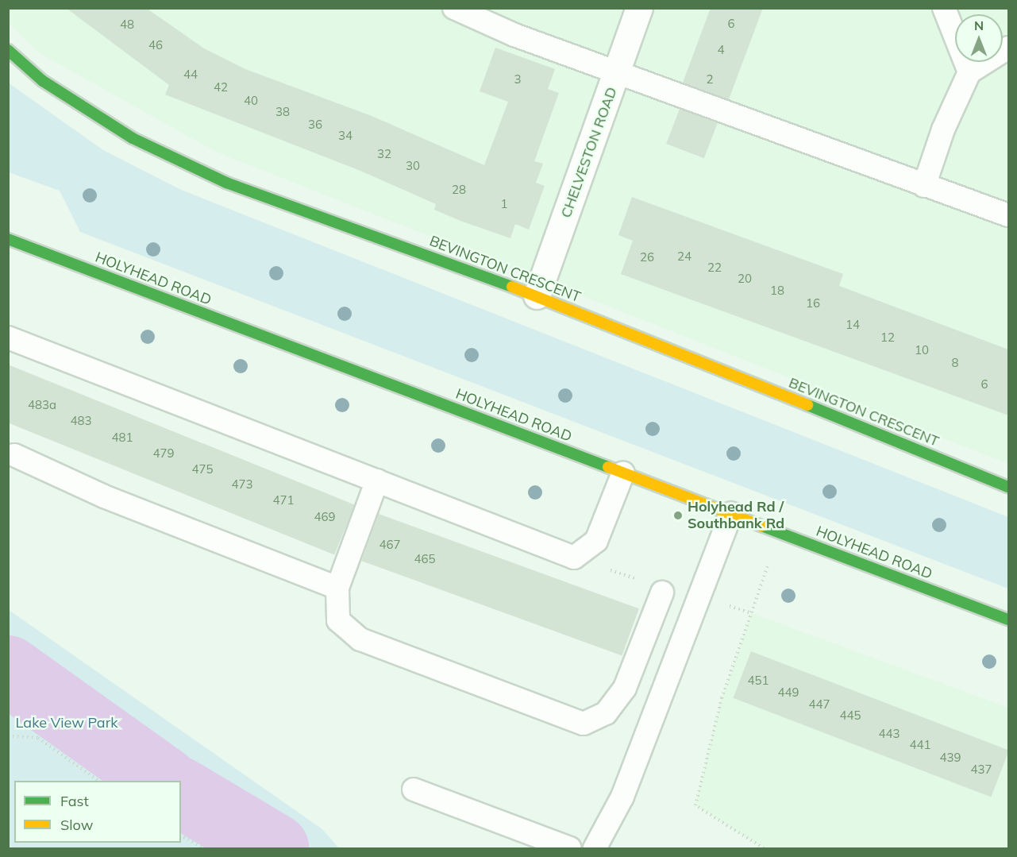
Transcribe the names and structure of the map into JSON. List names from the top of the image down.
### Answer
{
  "streets": {
    "main road": ["BEVINGTON CRESCENT", "HOLYHEAD ROAD"],
    "street": ["CHELVESTON ROAD"]
  },
  "crossings": [
    ["CHELVESTON ROAD", "BEVINGTON CRESCENT"]
  ],
  "parks": ["Lake View Park"],
  "places": ["Holyhead Rd / Southbank Rd"],
  "house_numbers": [
    "6",
    "48",
    "46",
    "4",
    "44",
    "3",
    "2",
    "42",
    "40",
    "38",
    "36",
    "34",
    "32",
    "30",
    "28",
    "1",
    "24",
    "26",
    "22",
    "20",
    "18",
    "16",
    "14",
    "12",
    "10",
    "8",
    "6",
    "483a",
    "483",
    "481",
    "479",
    "475",
    "473",
    "471",
    "469",
    "467",
    "465",
    "451",
    "449",
    "447",
    "445",
    "443",
    "441",
    "439",
    "437"
  ],
  "legend": ["Fast", "Slow"],
  "north": "top"
}
